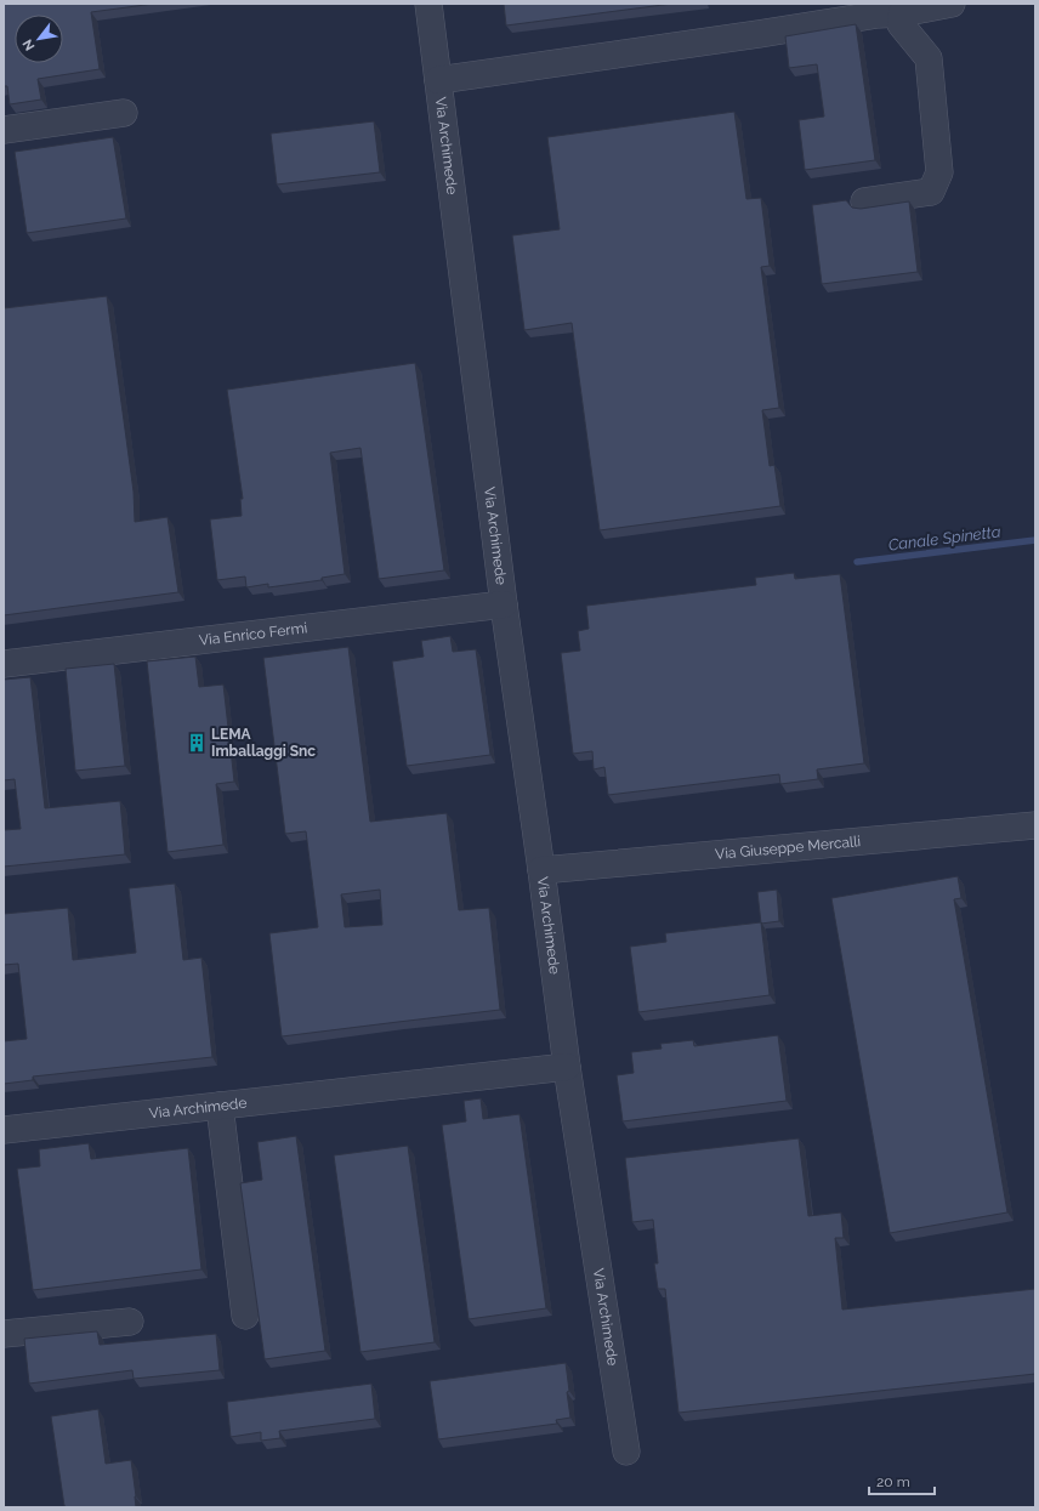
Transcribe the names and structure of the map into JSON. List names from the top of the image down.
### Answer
{
  "streets": {
    "street": ["Via Archimede", "Via Enrico Fermi", "Via Giuseppe Mercalli"]
  },
  "crossings": [
    ["Via Archimede", "Via Enrico Fermi"],
    ["Via Archimede", "Via Giuseppe Mercalli"]
  ],
  "water": ["Canale Spinetta"],
  "places": {
    "building": ["LEMA Imballaggi Snc"]
  },
  "scale_bar": "20 m",
  "north": "bottom left"
}
